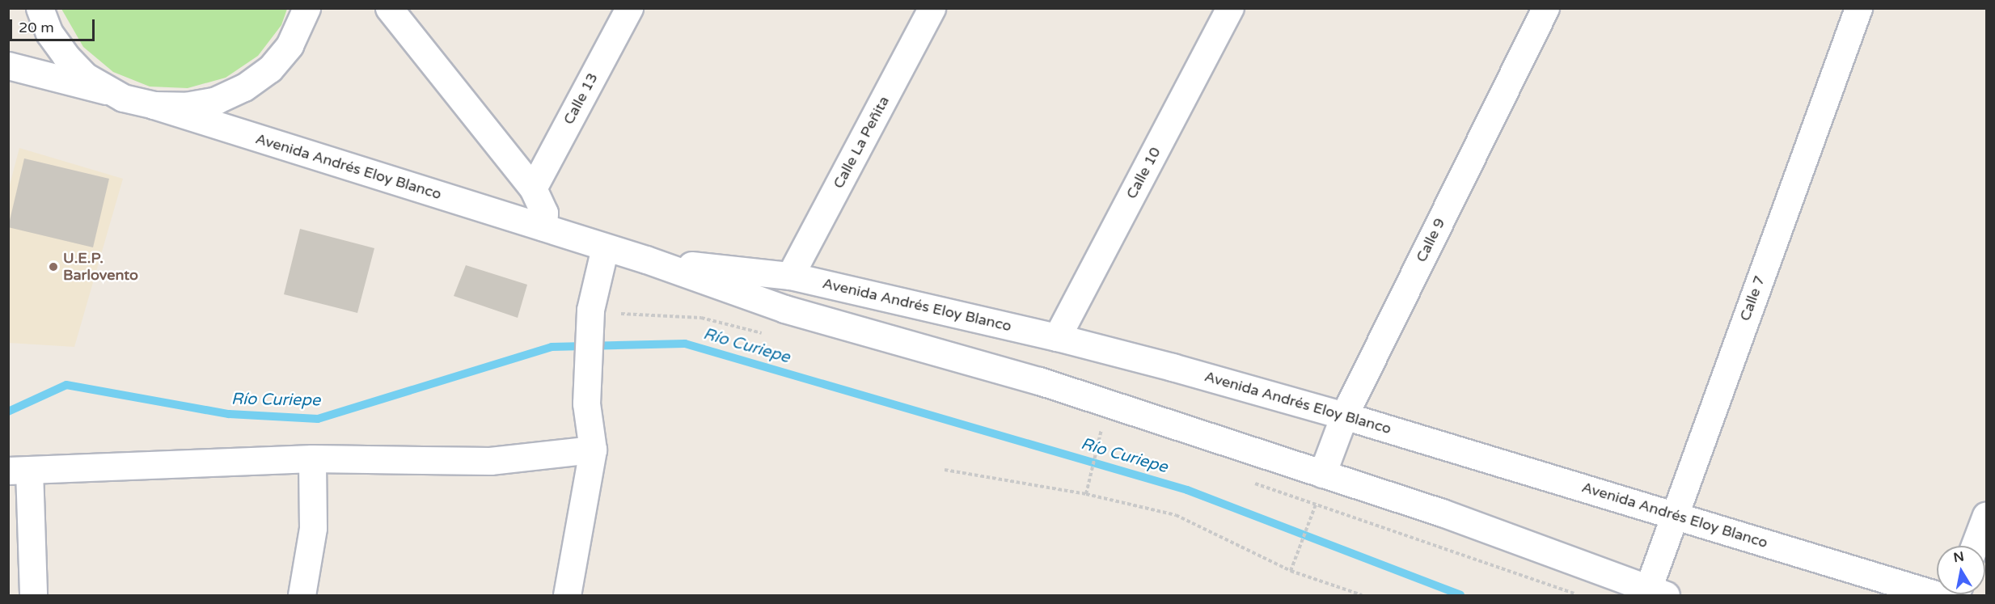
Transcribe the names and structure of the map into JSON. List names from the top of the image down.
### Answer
{
  "streets": {
    "main road": [
      "Calle 13",
      "Calle La Peñita",
      "Avenida Andrés Eloy Blanco",
      "Calle 10",
      "Calle 9",
      "Calle 7"
    ]
  },
  "crossings": [
    ["Calle La Peñita", "Avenida Andrés Eloy Blanco"],
    ["Avenida Andrés Eloy Blanco", "Calle 10"],
    ["Avenida Andrés Eloy Blanco", "Calle 9"],
    ["Avenida Andrés Eloy Blanco", "Calle 7"]
  ],
  "water": ["Río Curiepe"],
  "places": ["U.E.P. Barlovento"],
  "scale_bar": "20 m",
  "north": "top"
}
